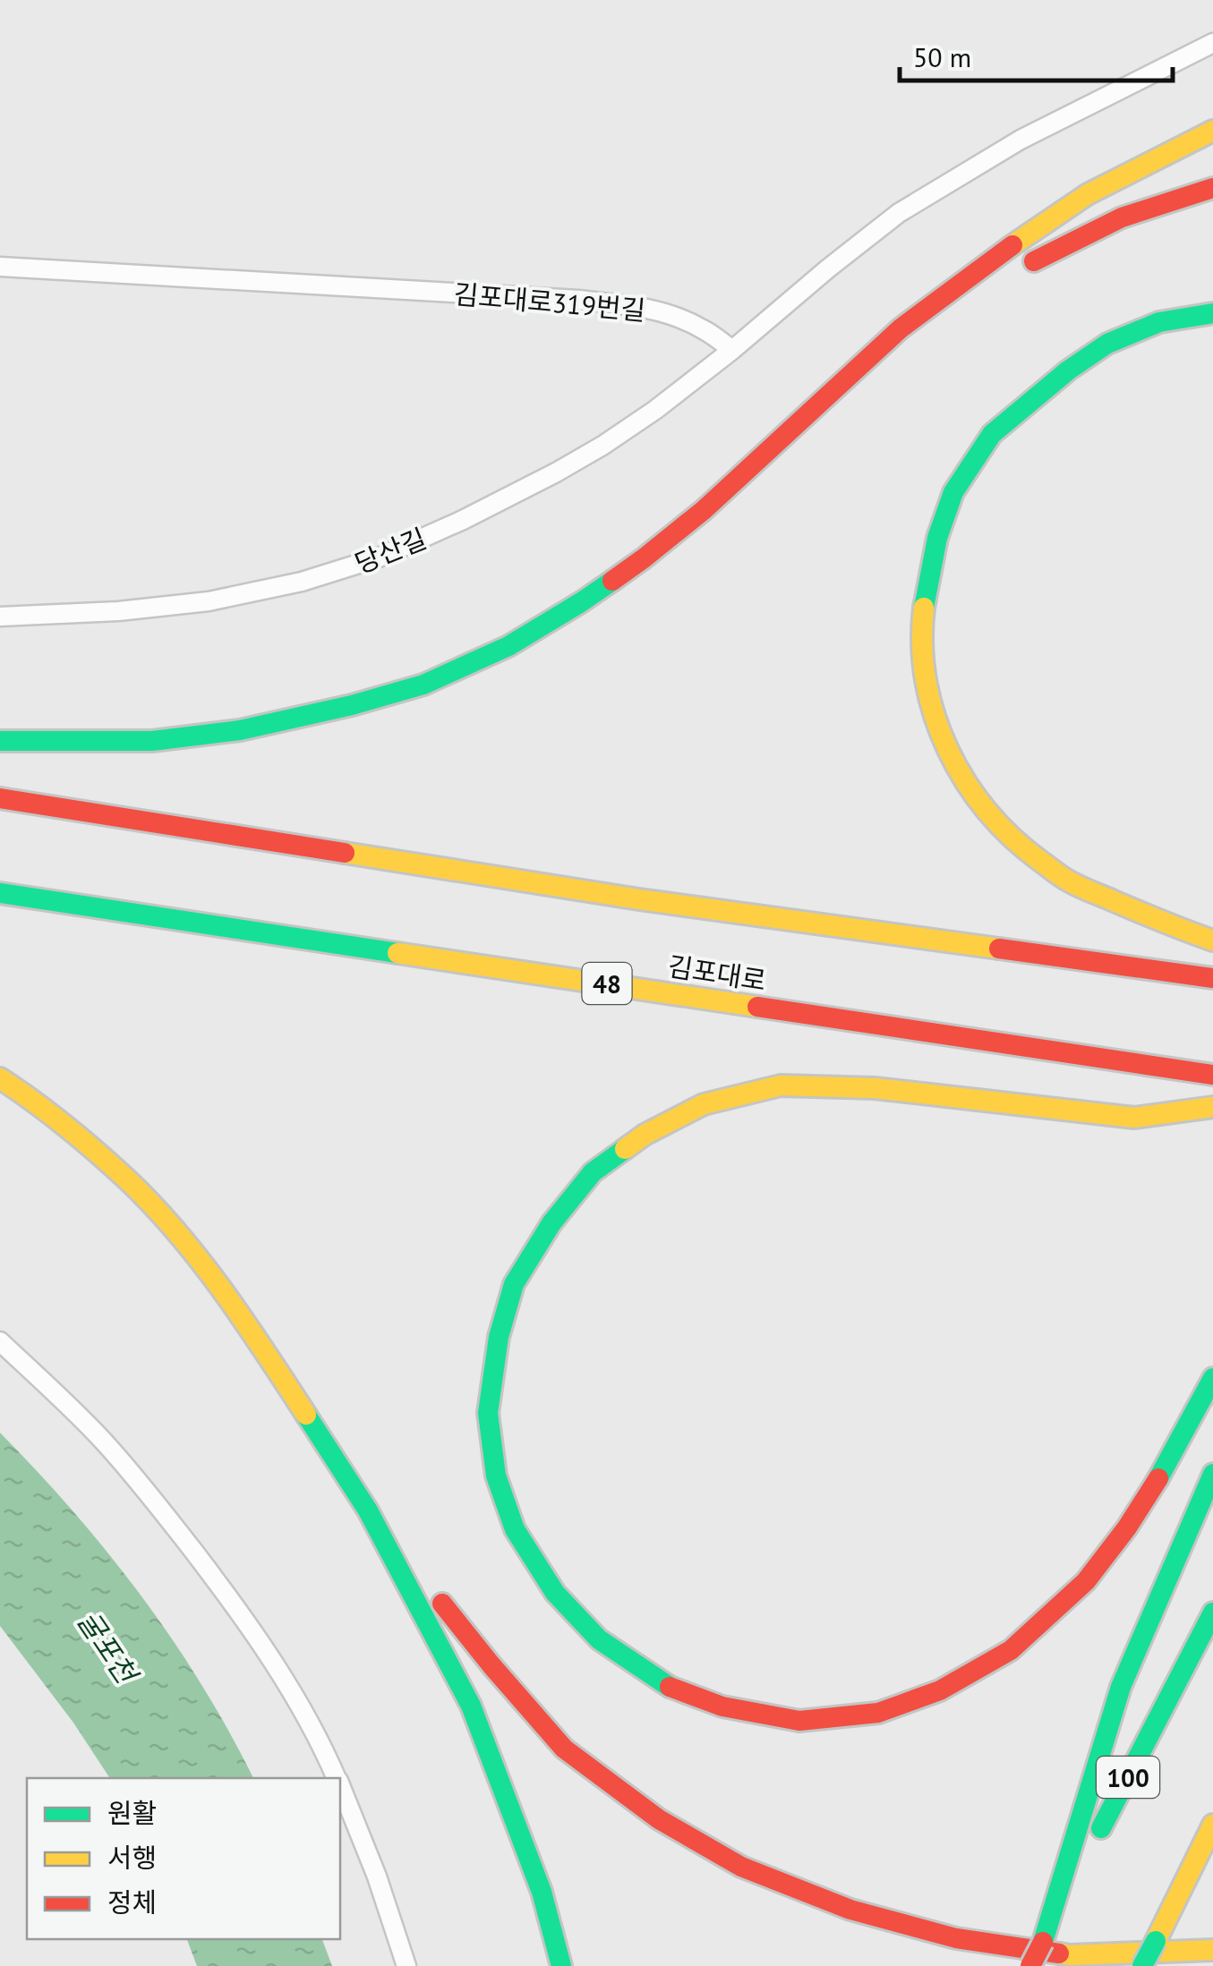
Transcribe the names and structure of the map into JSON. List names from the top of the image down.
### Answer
{
  "streets": {
    "main road": ["김포대로", "48", "100"],
    "lane": ["김포대로319번길", "당산길"]
  },
  "crossings": [
    ["김포대로319번길", "당산길"]
  ],
  "water": ["굴포천"],
  "legend": ["원활", "서행", "정체"],
  "scale_bar": "50 m"
}
